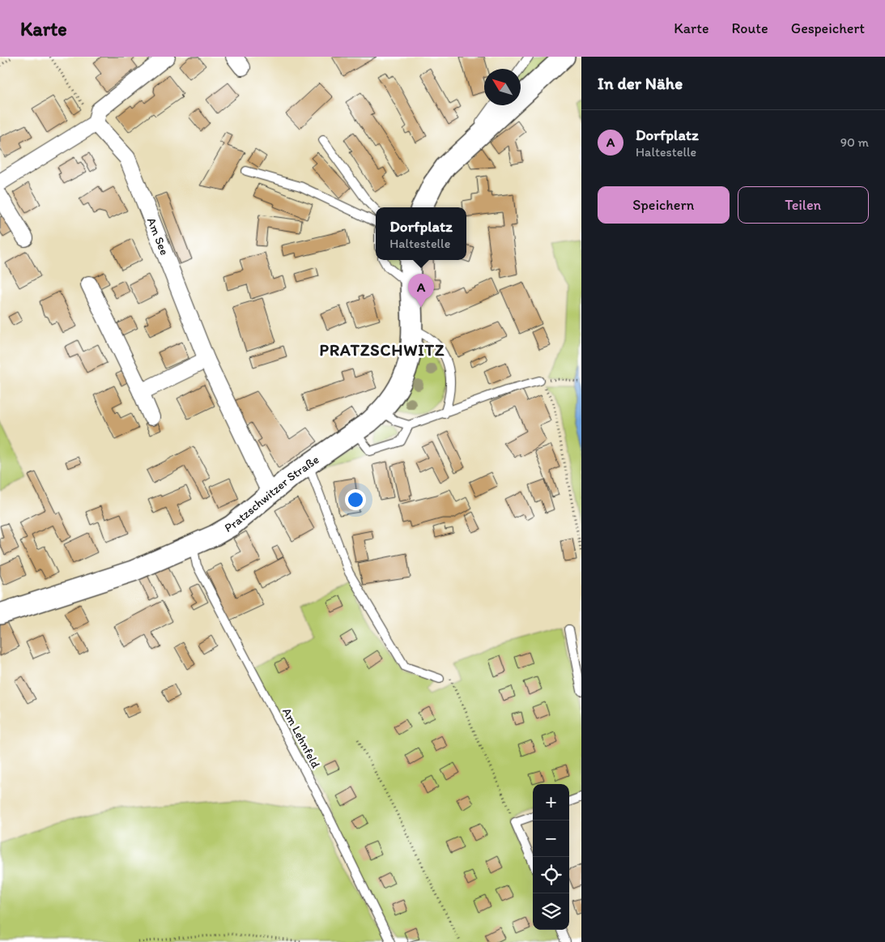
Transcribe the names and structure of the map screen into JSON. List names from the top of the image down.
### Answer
{
  "streets": {
    "street": ["Am See", "Pratzschwitzer Straße"],
    "lane": ["Am Lehnfeld"]
  },
  "crossings": [
    ["Am See", "Pratzschwitzer Straße"],
    ["Pratzschwitzer Straße", "Am Lehnfeld"]
  ],
  "districts": ["PRATZSCHWITZ"],
  "north": "top left",
  "page": {
    "header": "Karte",
    "nav": ["Karte", "Route", "Gespeichert"],
    "heading": "In der Nähe",
    "list": [
      {
        "mark": "A",
        "name": "Dorfplatz",
        "note": "Haltestelle",
        "value": "90 m"
      }
    ],
    "buttons": ["Speichern", "Teilen"],
    "popup": ["Dorfplatz", "Haltestelle"],
    "pins": "A",
    "map_buttons": ["+", "−"]
  }
}
